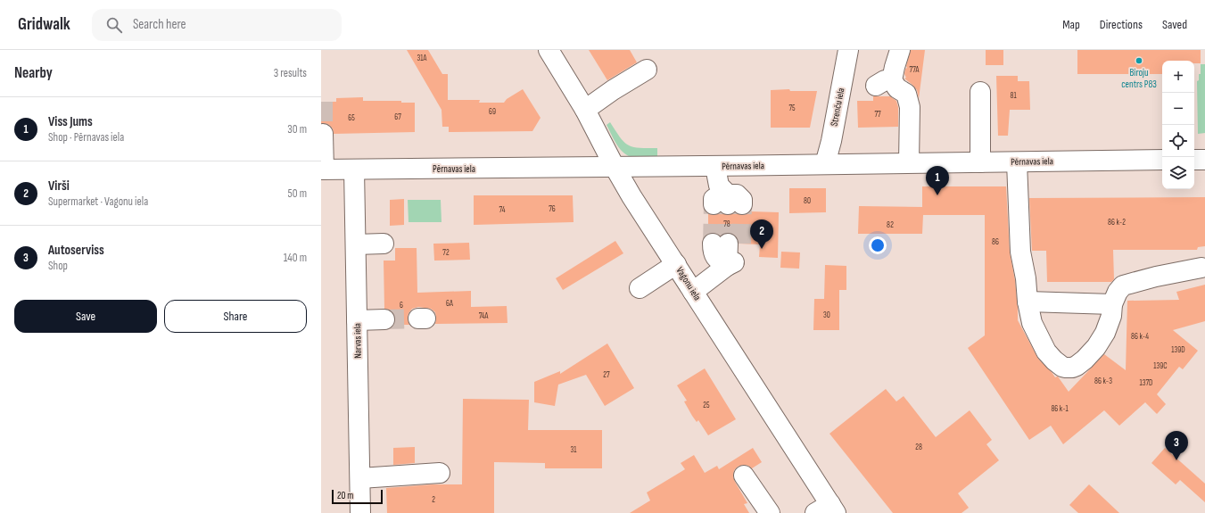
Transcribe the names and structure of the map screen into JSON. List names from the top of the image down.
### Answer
{
  "streets": {
    "street": [
      "Strenču iela",
      "Pērnavas iela",
      "Vagonu iela",
      "Narvas iela"
    ]
  },
  "crossings": [
    ["Strenču iela", "Pērnavas iela"],
    ["Pērnavas iela", "Vagonu iela"],
    ["Pērnavas iela", "Narvas iela"]
  ],
  "places": ["Biroju centrs P83"],
  "house_numbers": [
    "31A",
    "77A",
    "81",
    "75",
    "69",
    "77",
    "67",
    "65",
    "80",
    "76",
    "74",
    "86 k-2",
    "78",
    "82",
    "86",
    "72",
    "6A",
    "6",
    "30",
    "74A",
    "86 k-4",
    "139D",
    "139C",
    "27",
    "86 k-3",
    "137D",
    "25",
    "86 k-1",
    "28",
    "31",
    "2"
  ],
  "scale_bar": "20 m",
  "page": {
    "header": "Gridwalk",
    "search": "Search here",
    "nav": ["Map", "Directions", "Saved"],
    "heading": ["Nearby", "3 results"],
    "map_buttons": ["+", "−"],
    "list": [
      {
        "mark": "1",
        "name": "Viss Jums",
        "note": "Shop · Pērnavas iela",
        "value": "30 m"
      },
      {
        "mark": "2",
        "name": "Virši",
        "note": "Supermarket · Vagonu iela",
        "value": "50 m"
      },
      {
        "mark": "3",
        "name": "Autoserviss",
        "note": "Shop",
        "value": "140 m"
      }
    ],
    "pins": ["1", "2", "3"],
    "buttons": ["Save", "Share"],
    "scale": "20 m"
  }
}
